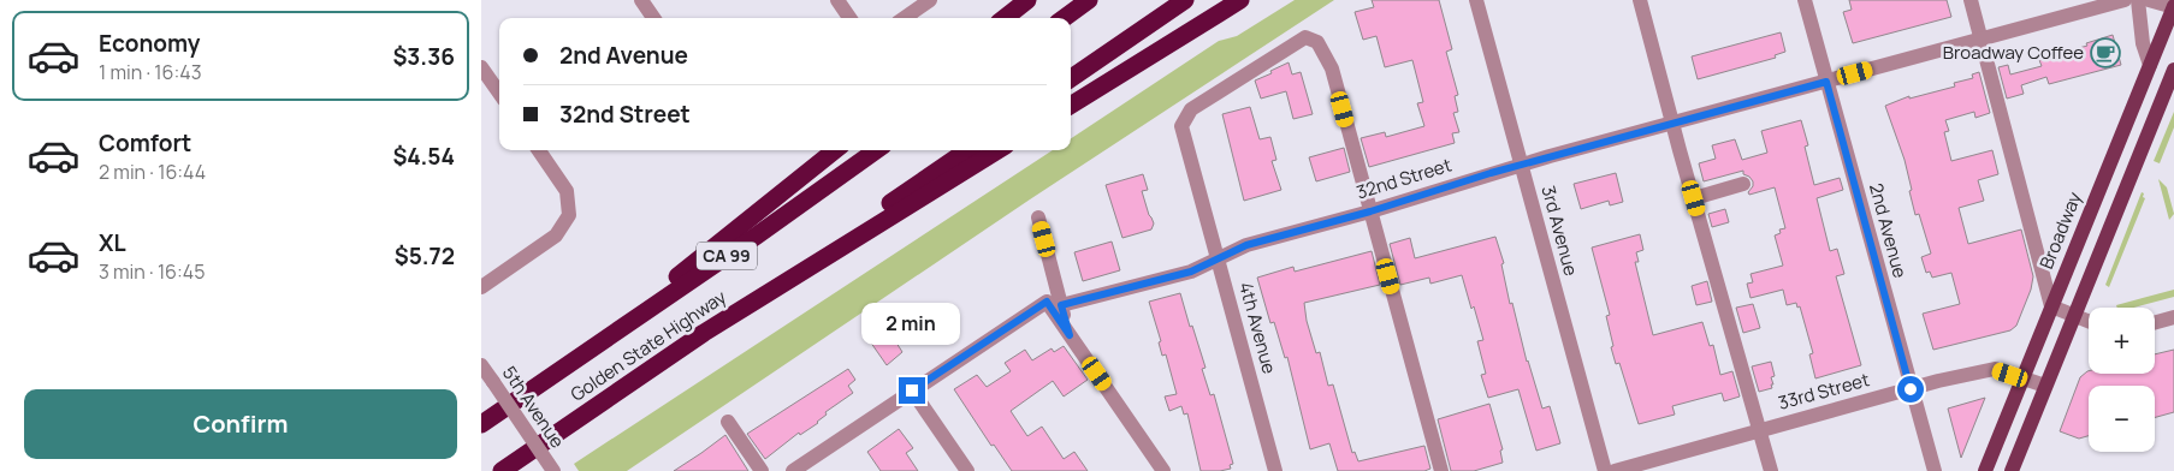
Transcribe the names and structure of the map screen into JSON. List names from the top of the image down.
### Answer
{
  "streets": {
    "highway": ["CA 99", "Golden State Highway"],
    "main road": ["Broadway"],
    "street": [
      "32nd Street",
      "3rd Avenue",
      "2nd Avenue",
      "4th Avenue",
      "33rd Street",
      "5th Avenue"
    ]
  },
  "crossings": [
    ["32nd Street", "3rd Avenue"],
    ["32nd Street", "2nd Avenue"],
    ["32nd Street", "4th Avenue"],
    ["2nd Avenue", "33rd Street"],
    ["Broadway", "33rd Street"]
  ],
  "places": {
    "cafe": ["Broadway Coffee"]
  },
  "page": {
    "list": [
      {
        "name": "Economy",
        "note": "1 min · 16:43",
        "value": "$3.36"
      },
      {
        "name": "Comfort",
        "note": "2 min · 16:44",
        "value": "$4.54"
      },
      {
        "name": "XL",
        "note": "3 min · 16:45",
        "value": "$5.72"
      }
    ],
    "banner": ["2nd Avenue", "32nd Street"],
    "bubble": "2 min",
    "map_buttons": ["+", "−"],
    "buttons": "Confirm"
  }
}
